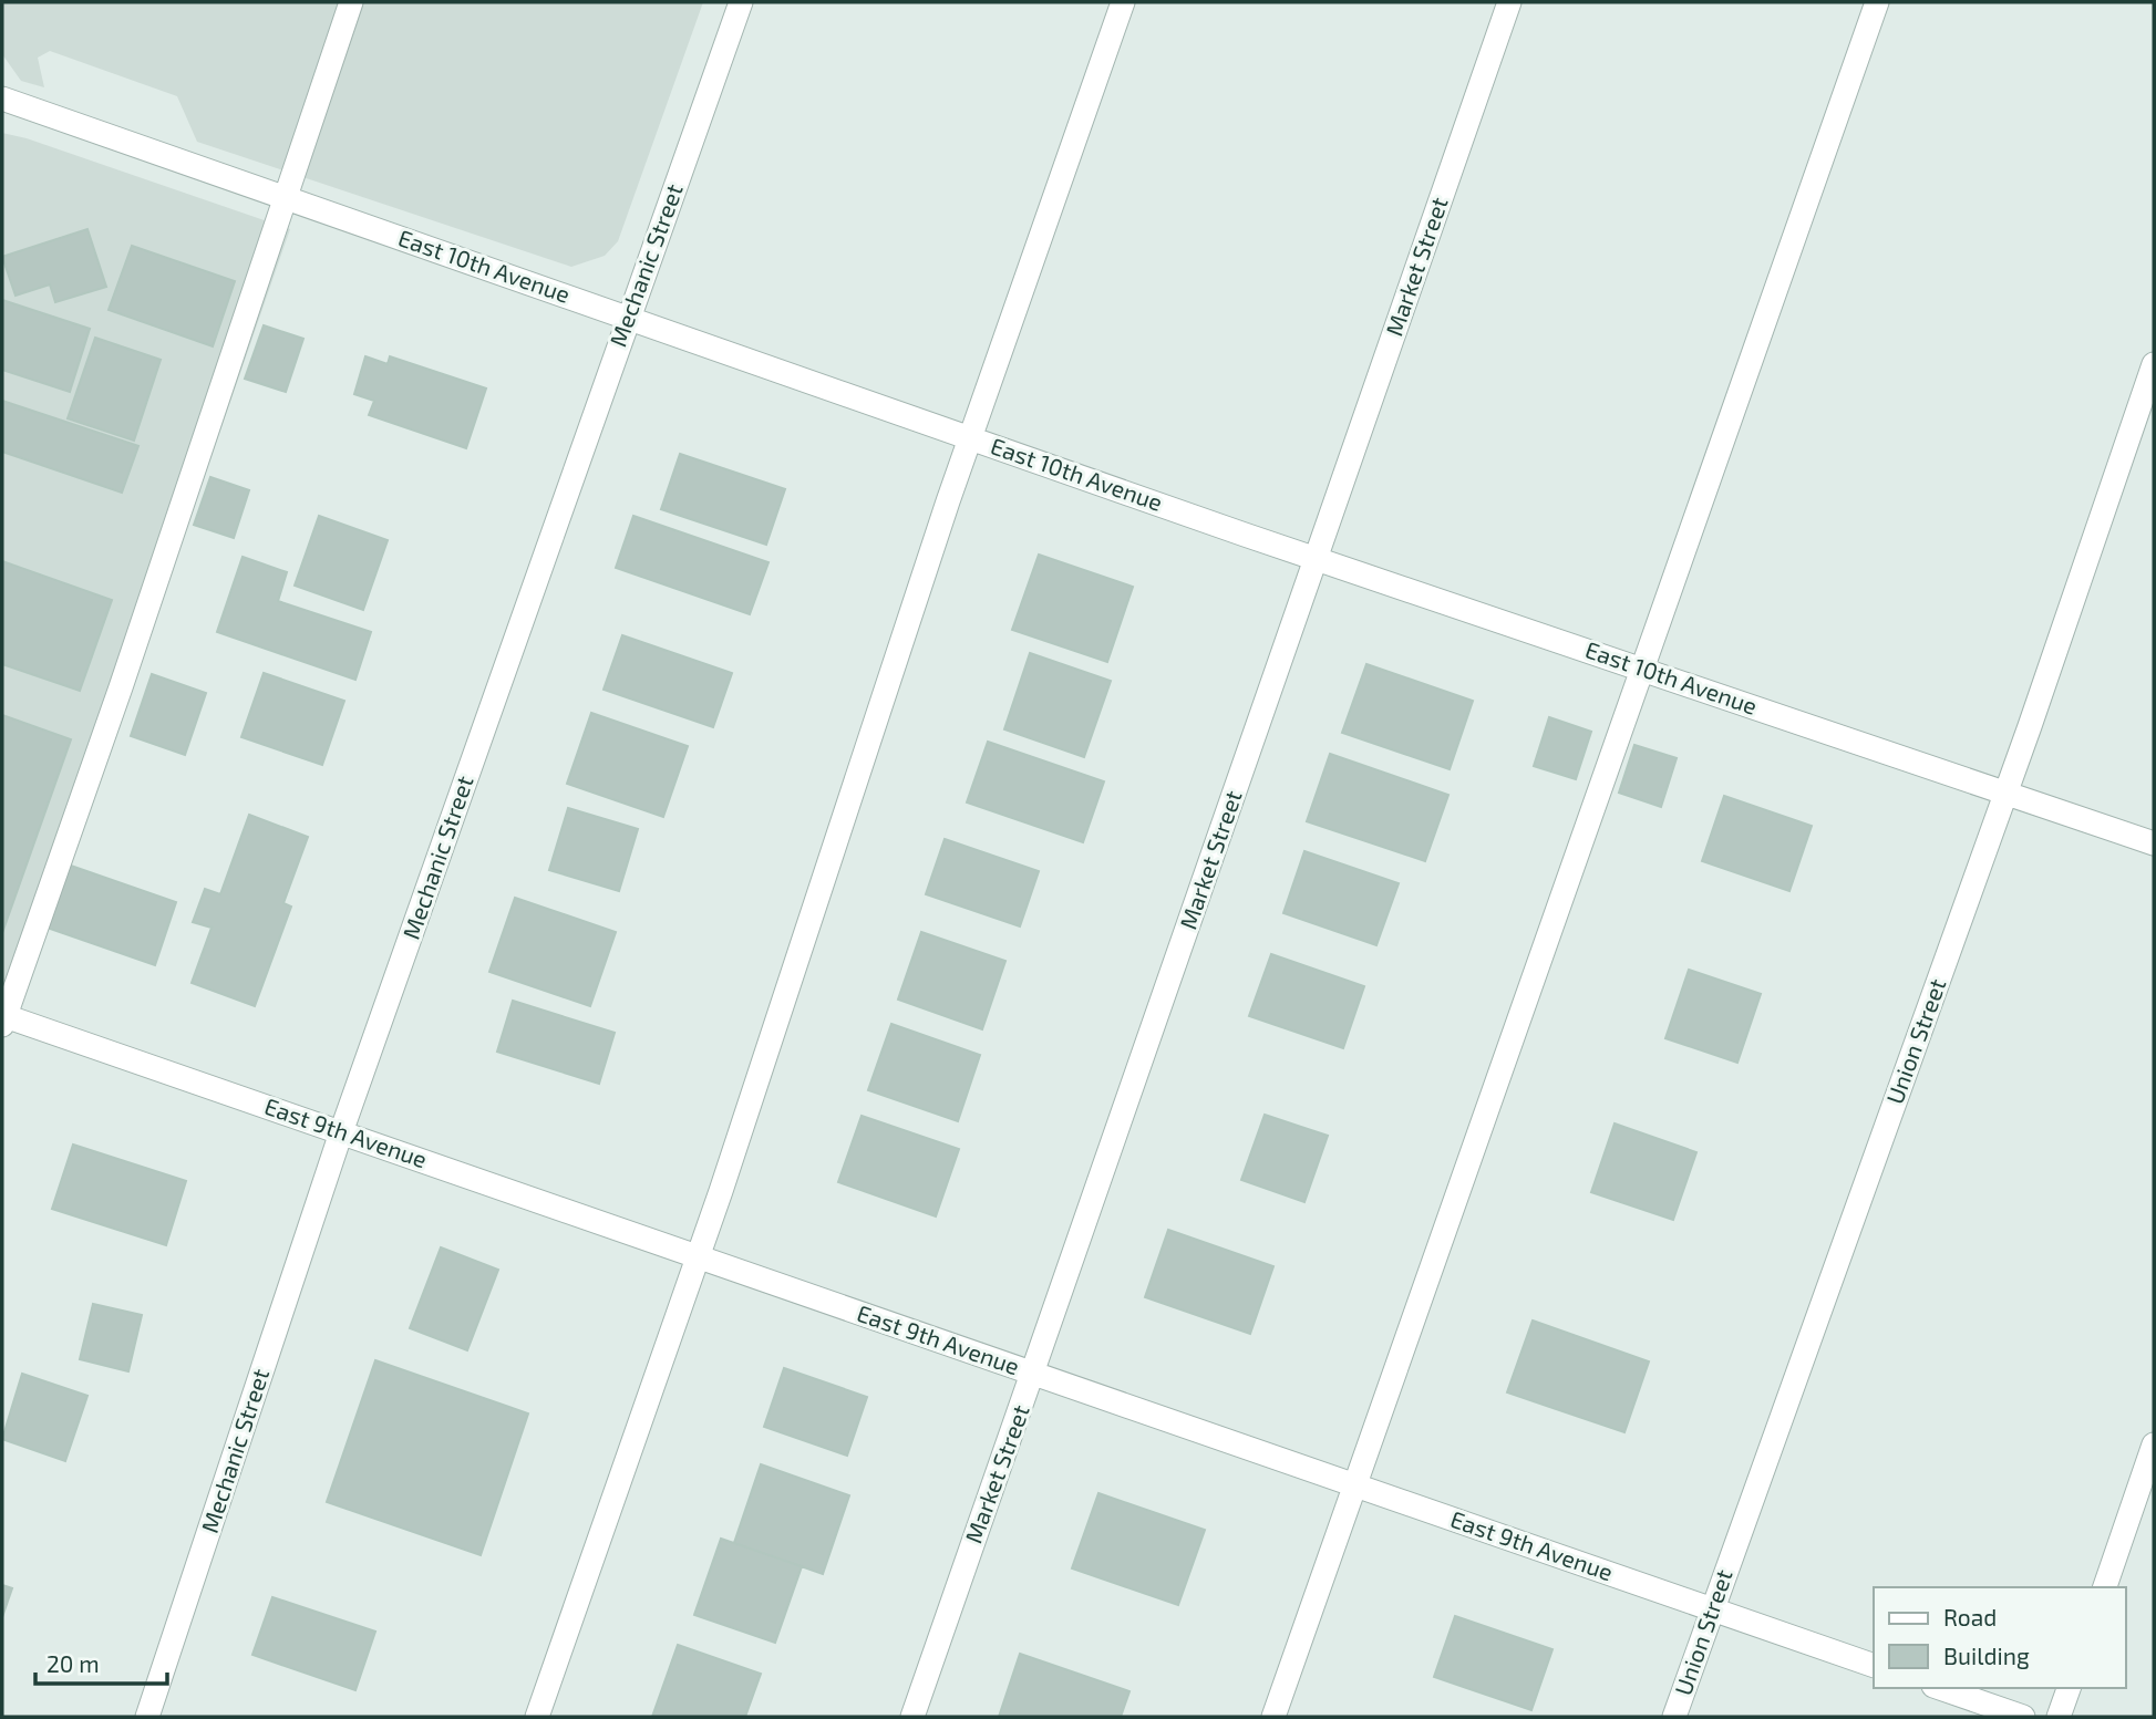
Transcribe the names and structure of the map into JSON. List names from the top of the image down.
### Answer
{
  "streets": {
    "street": [
      "Mechanic Street",
      "East 10th Avenue",
      "Market Street",
      "Union Street",
      "East 9th Avenue"
    ]
  },
  "crossings": [
    ["Mechanic Street", "East 10th Avenue"],
    ["Mechanic Street", "East 9th Avenue"],
    ["East 10th Avenue", "Market Street"],
    ["East 10th Avenue", "Union Street"],
    ["Market Street", "East 9th Avenue"],
    ["Union Street", "East 9th Avenue"]
  ],
  "legend": ["Road", "Building"],
  "scale_bar": "20 m"
}
